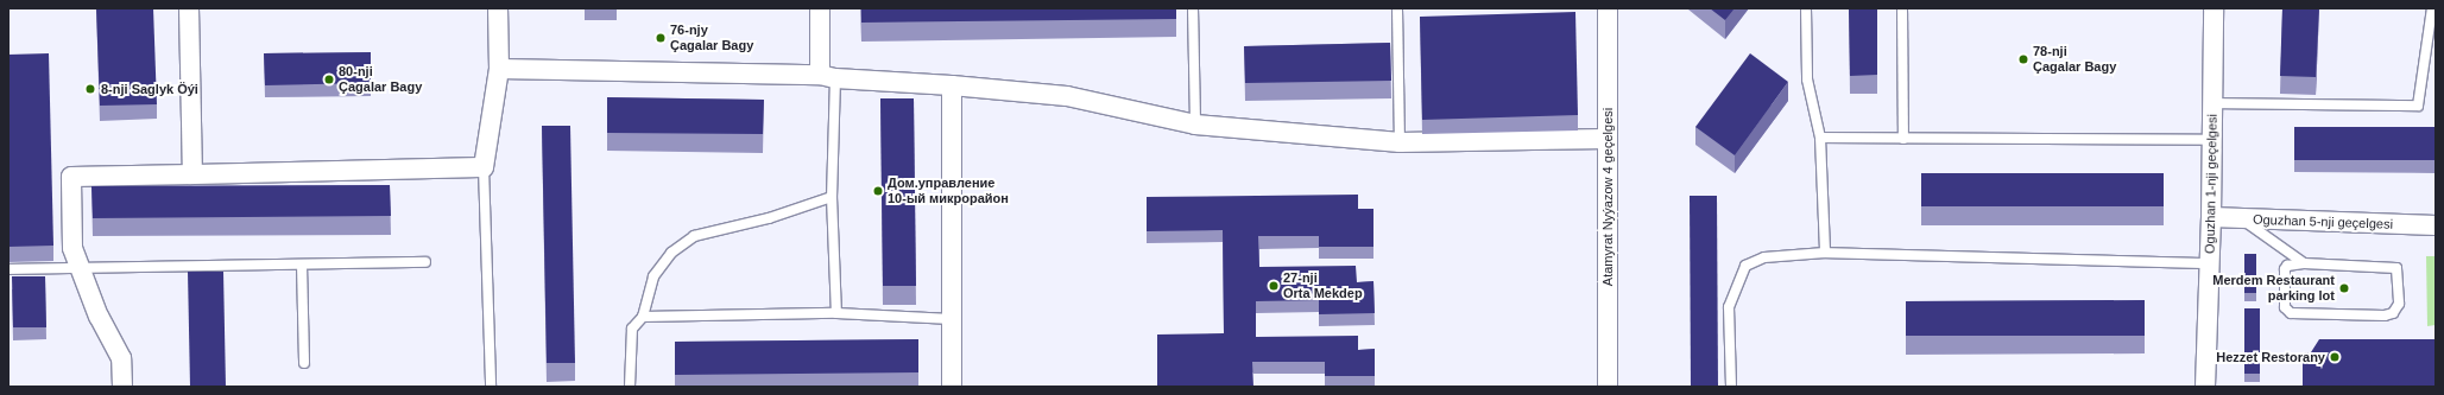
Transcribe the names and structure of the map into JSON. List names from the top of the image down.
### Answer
{
  "streets": {
    "street": ["Oguzhan 1-nji geçelgesi", "Atamyrat Nyýazow 4 geçelgesi", "Oguzhan 5-nji geçelgesi"]
  },
  "crossings": [
    ["Oguzhan 1-nji geçelgesi", "Oguzhan 5-nji geçelgesi"]
  ],
  "places": [
    "76-njy Çagalar Bagy",
    "78-nji Çagalar Bagy",
    "80-nji Çagalar Bagy",
    "8-nji Saglyk Öýi",
    "Дом.управление 10-ый микрорайон",
    "27-nji Orta Mekdep",
    "Merdem Restaurant parking lot",
    "Hezzet Restorany"
  ]
}
